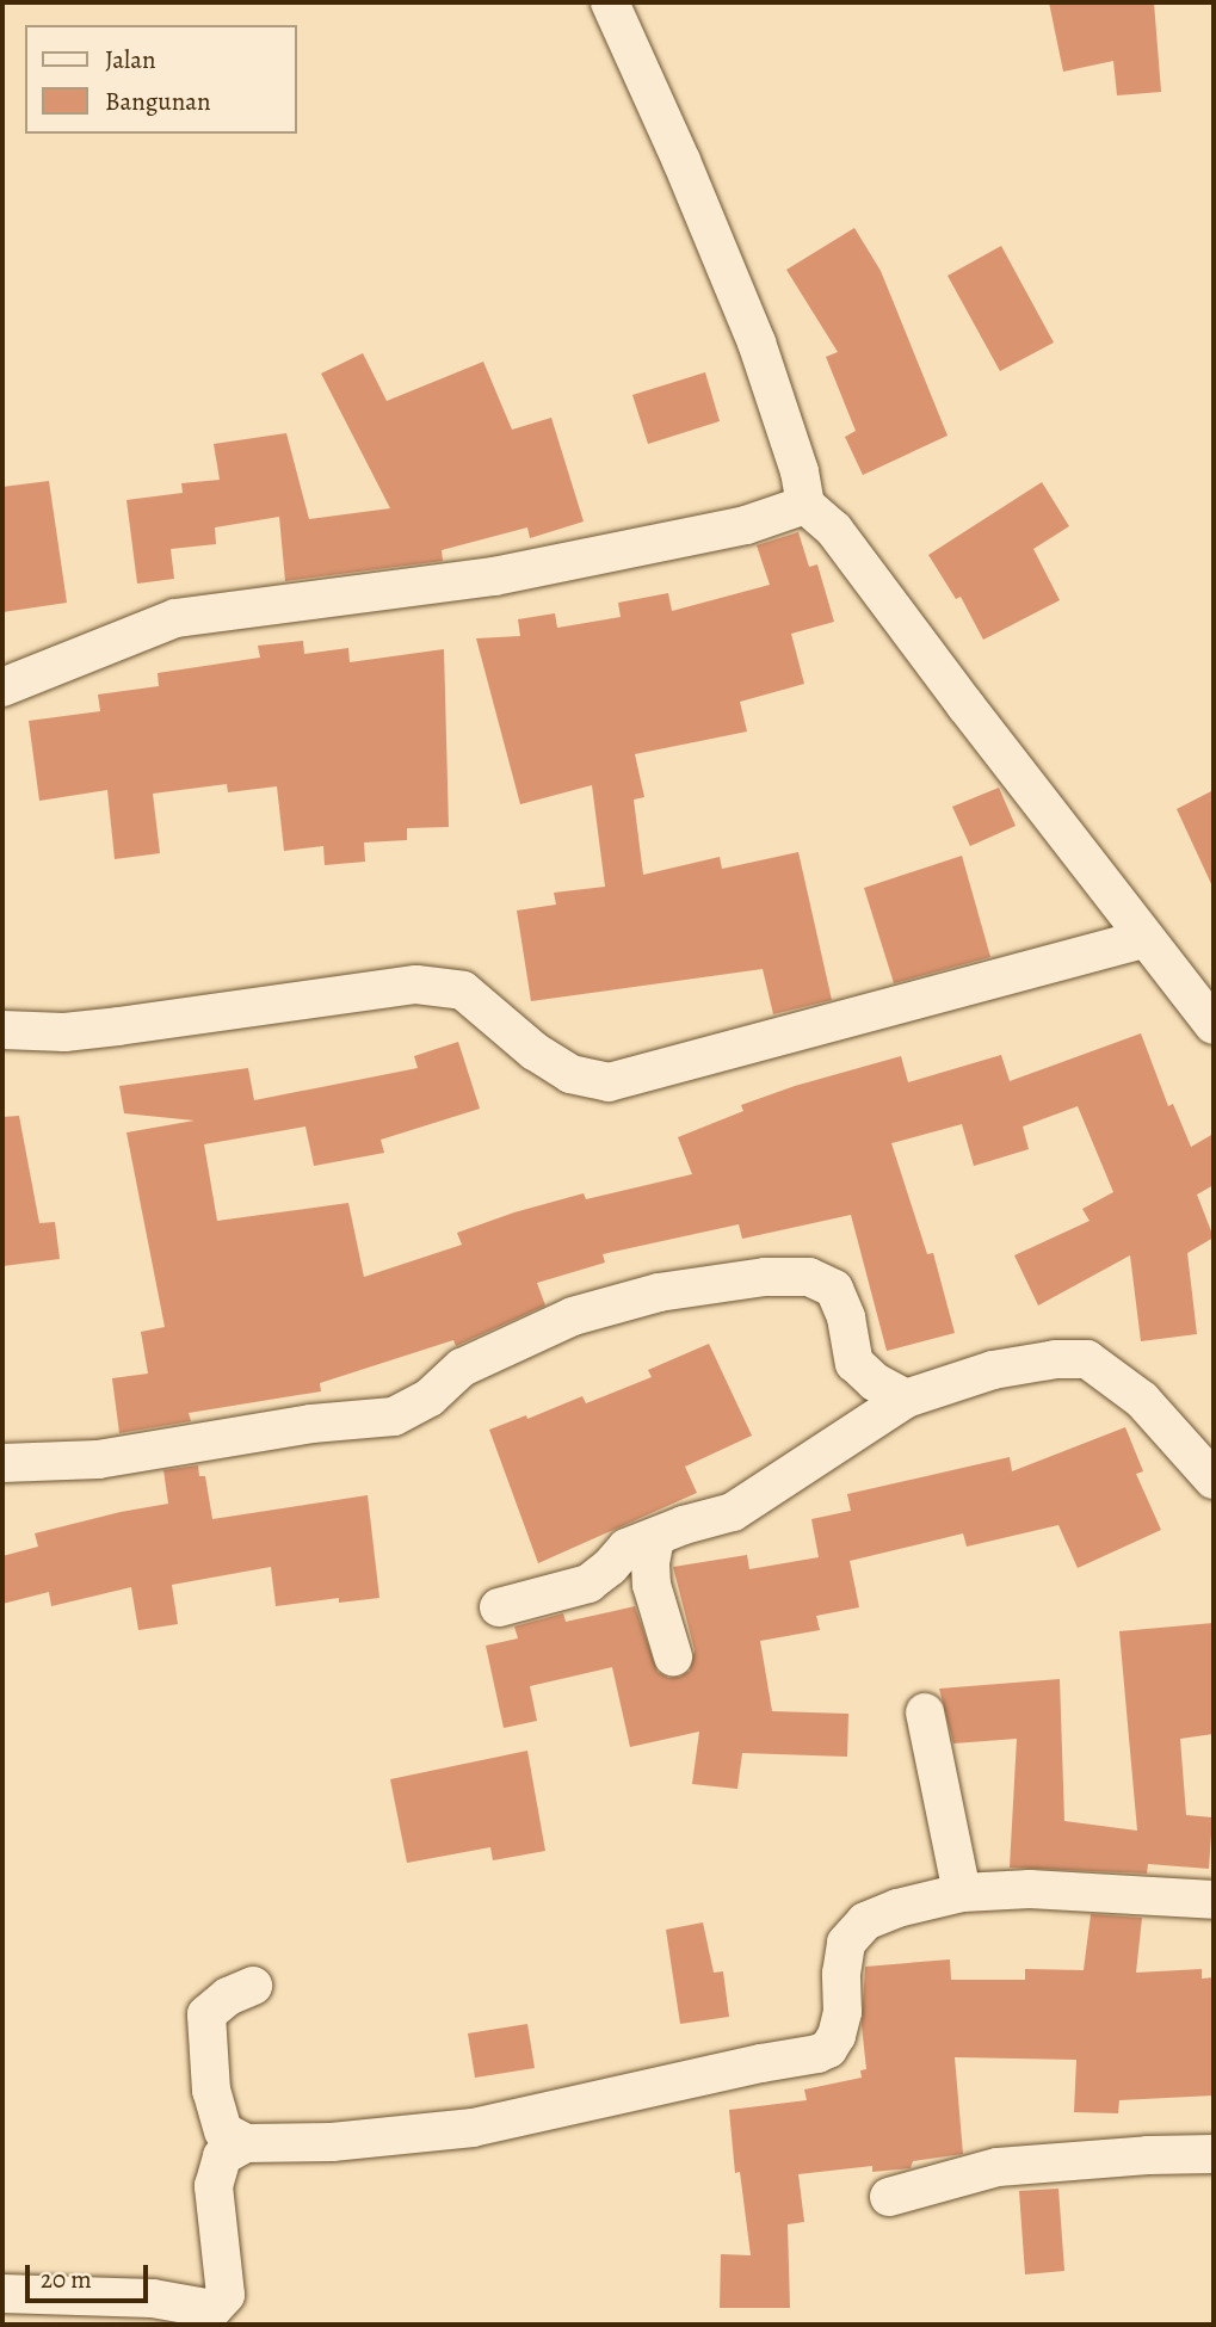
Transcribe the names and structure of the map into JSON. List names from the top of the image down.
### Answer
{
  "legend": ["Jalan", "Bangunan"],
  "scale_bar": "20 m"
}
